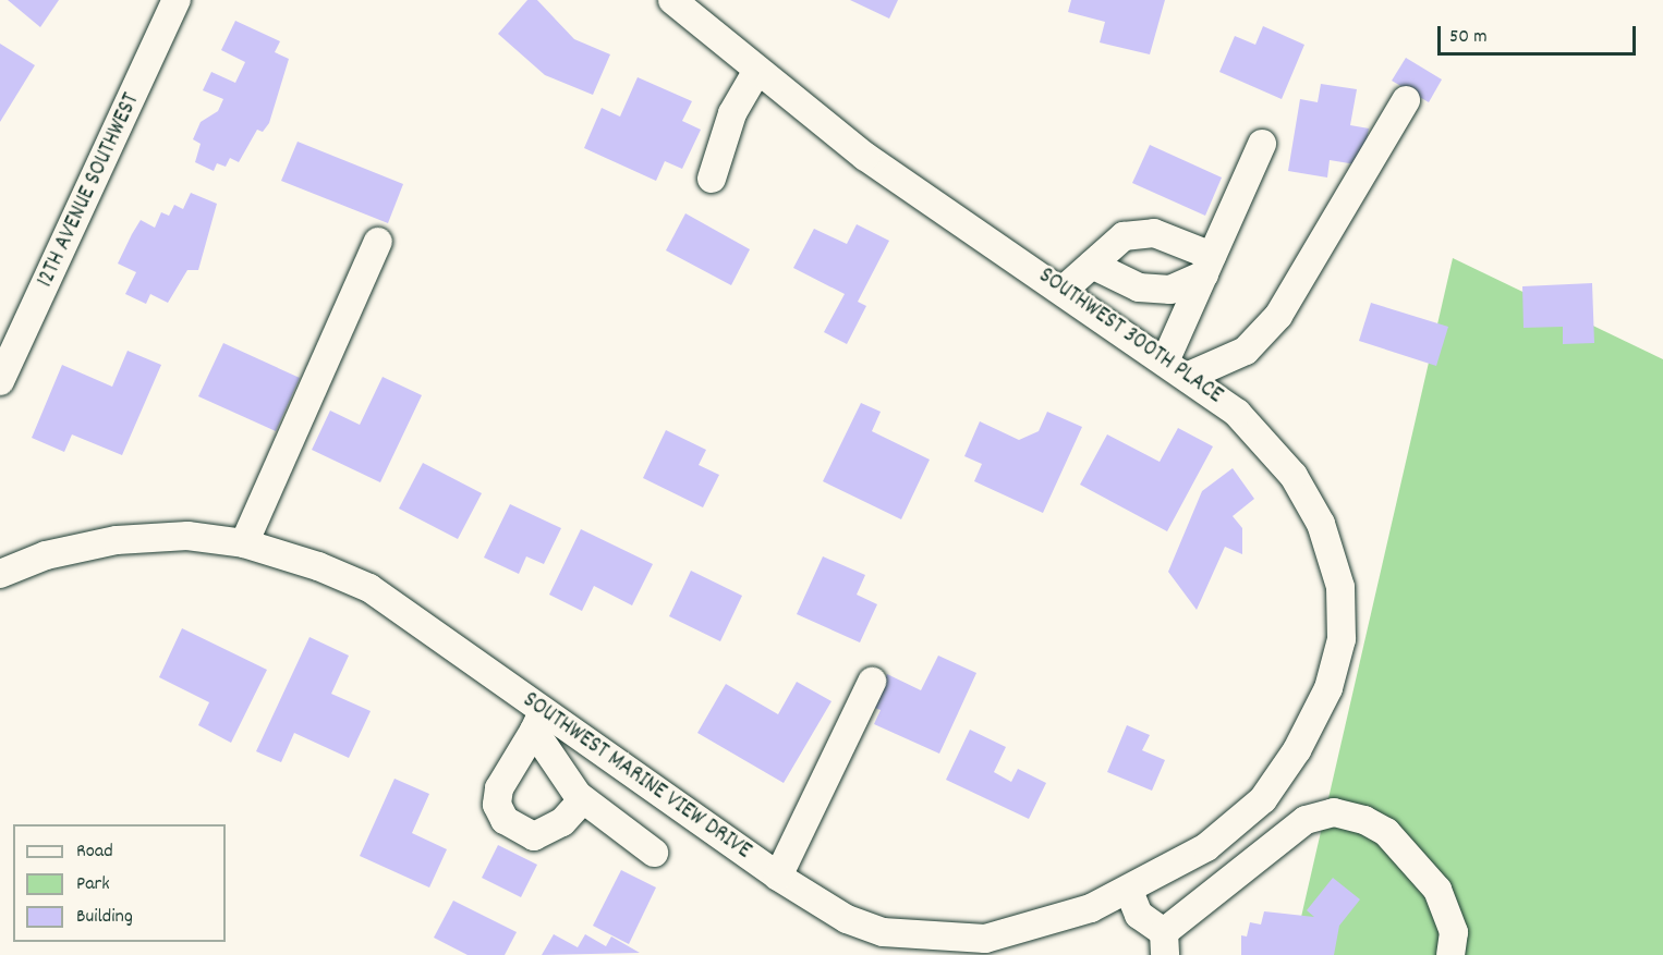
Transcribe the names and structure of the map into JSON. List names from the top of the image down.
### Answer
{
  "streets": {
    "street": ["12TH AVENUE SOUTHWEST", "SOUTHWEST 300TH PLACE", "SOUTHWEST MARINE VIEW DRIVE"]
  },
  "crossings": [
    ["SOUTHWEST 300TH PLACE", "SOUTHWEST MARINE VIEW DRIVE"]
  ],
  "legend": ["Road", "Park", "Building"],
  "scale_bar": "50 m"
}
